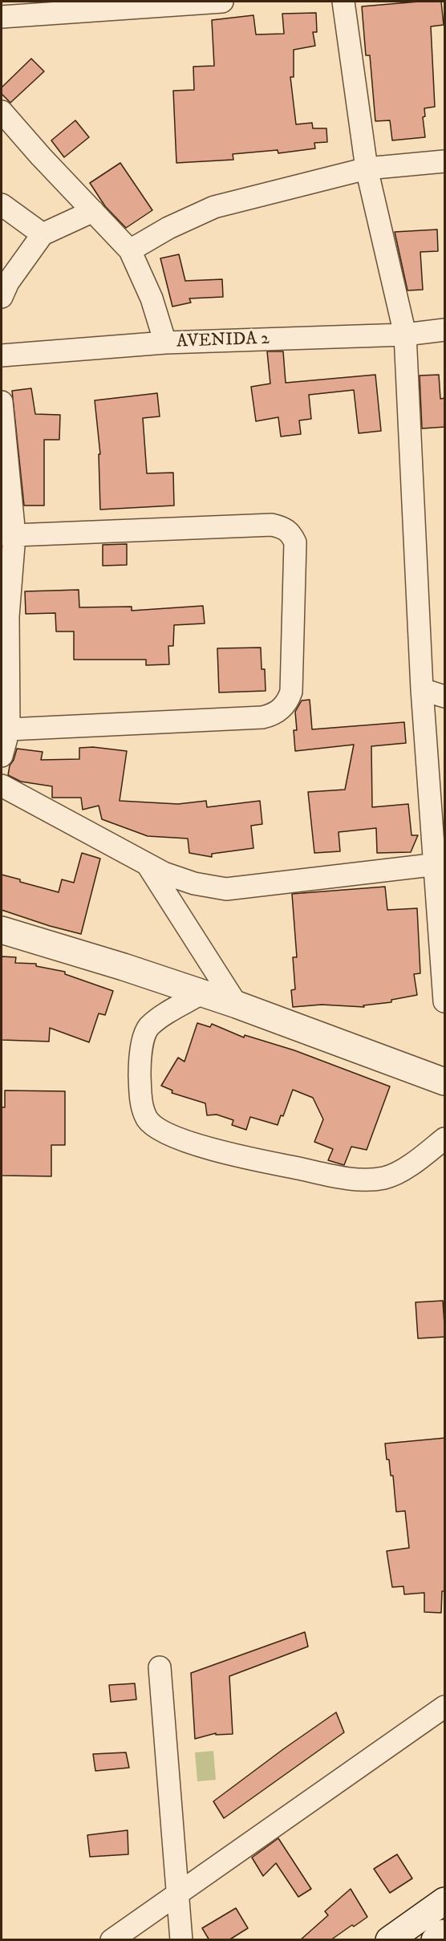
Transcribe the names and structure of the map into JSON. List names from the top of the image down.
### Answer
{
  "streets": {
    "street": ["AVENIDA 2"]
  }
}
